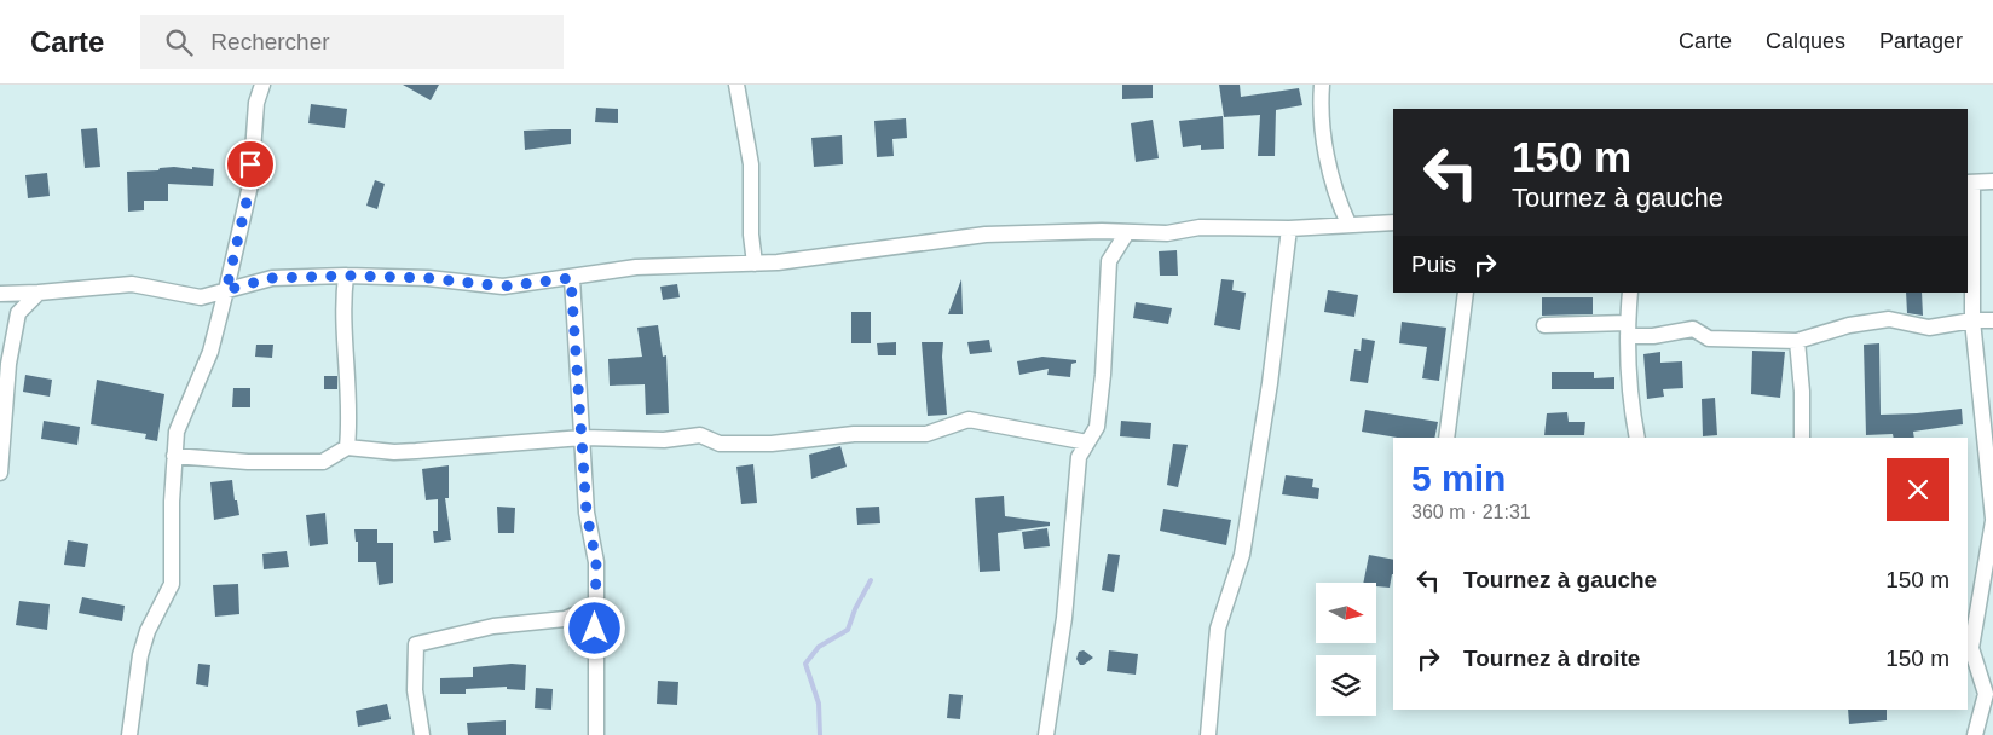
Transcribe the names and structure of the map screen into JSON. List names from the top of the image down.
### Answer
{
  "north": "right",
  "page": {
    "header": "Carte",
    "search": "Rechercher",
    "nav": ["Carte", "Calques", "Partager"],
    "turn": ["150 m", "Tournez à gauche"],
    "then": "Puis",
    "heading": ["5 min", "360 m · 21:31"],
    "list": [
      {
        "name": "Tournez à gauche",
        "value": "150 m"
      },
      {
        "name": "Tournez à droite",
        "value": "150 m"
      }
    ]
  }
}
